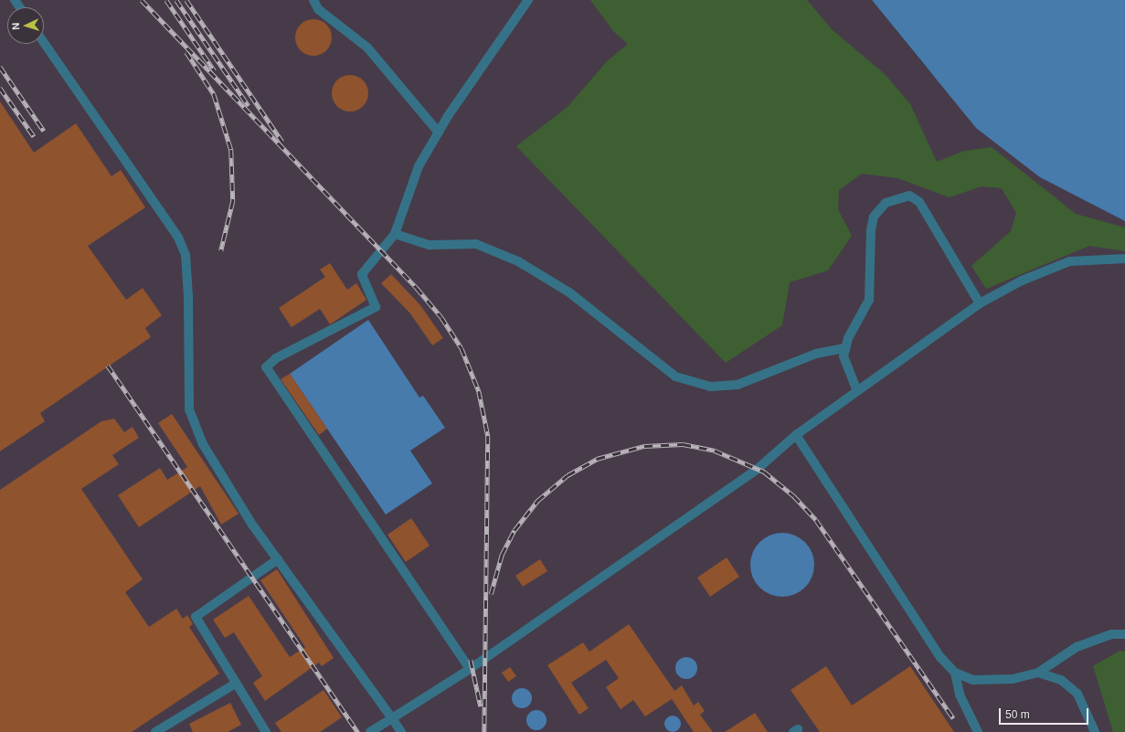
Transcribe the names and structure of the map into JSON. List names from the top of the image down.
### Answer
{
  "scale_bar": "50 m",
  "north": "left"
}
